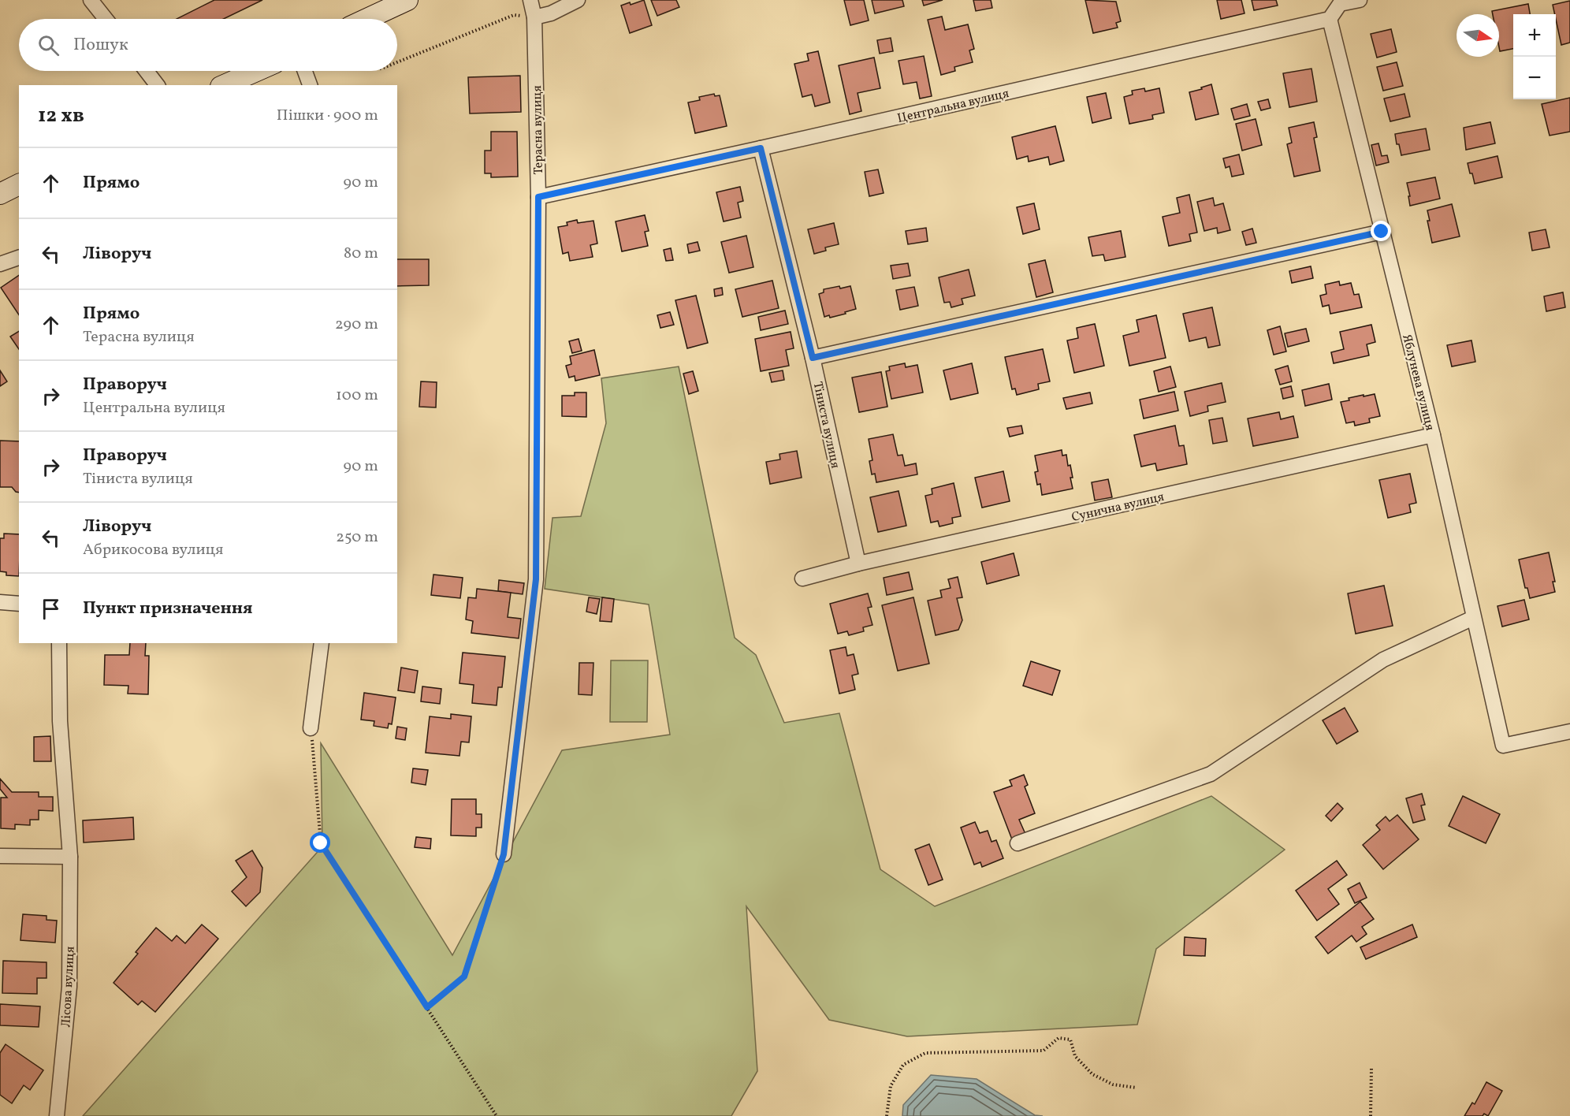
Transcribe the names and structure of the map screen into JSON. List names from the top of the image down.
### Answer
{
  "streets": {
    "street": [
      "Центральна вулиця",
      "Терасна вулиця",
      "Яблунева вулиця",
      "Тіниста вулиця",
      "Сунична вулиця",
      "Лісова вулиця"
    ]
  },
  "crossings": [
    ["Центральна вулиця", "Терасна вулиця"],
    ["Центральна вулиця", "Яблунева вулиця"],
    ["Центральна вулиця", "Тіниста вулиця"],
    ["Яблунева вулиця", "Сунична вулиця"],
    ["Тіниста вулиця", "Сунична вулиця"]
  ],
  "north": "right",
  "page": {
    "map_buttons": ["+", "−"],
    "search": "Пошук",
    "heading": ["12 хв", "Пішки · 900 m"],
    "list": [
      ["Прямо", "90 m"],
      ["Ліворуч", "80 m"],
      ["Прямо", "Терасна вулиця", "290 m"],
      ["Праворуч", "Центральна вулиця", "100 m"],
      ["Праворуч", "Тіниста вулиця", "90 m"],
      ["Ліворуч", "Абрикосова вулиця", "250 m"],
      "Пункт призначення"
    ]
  }
}
